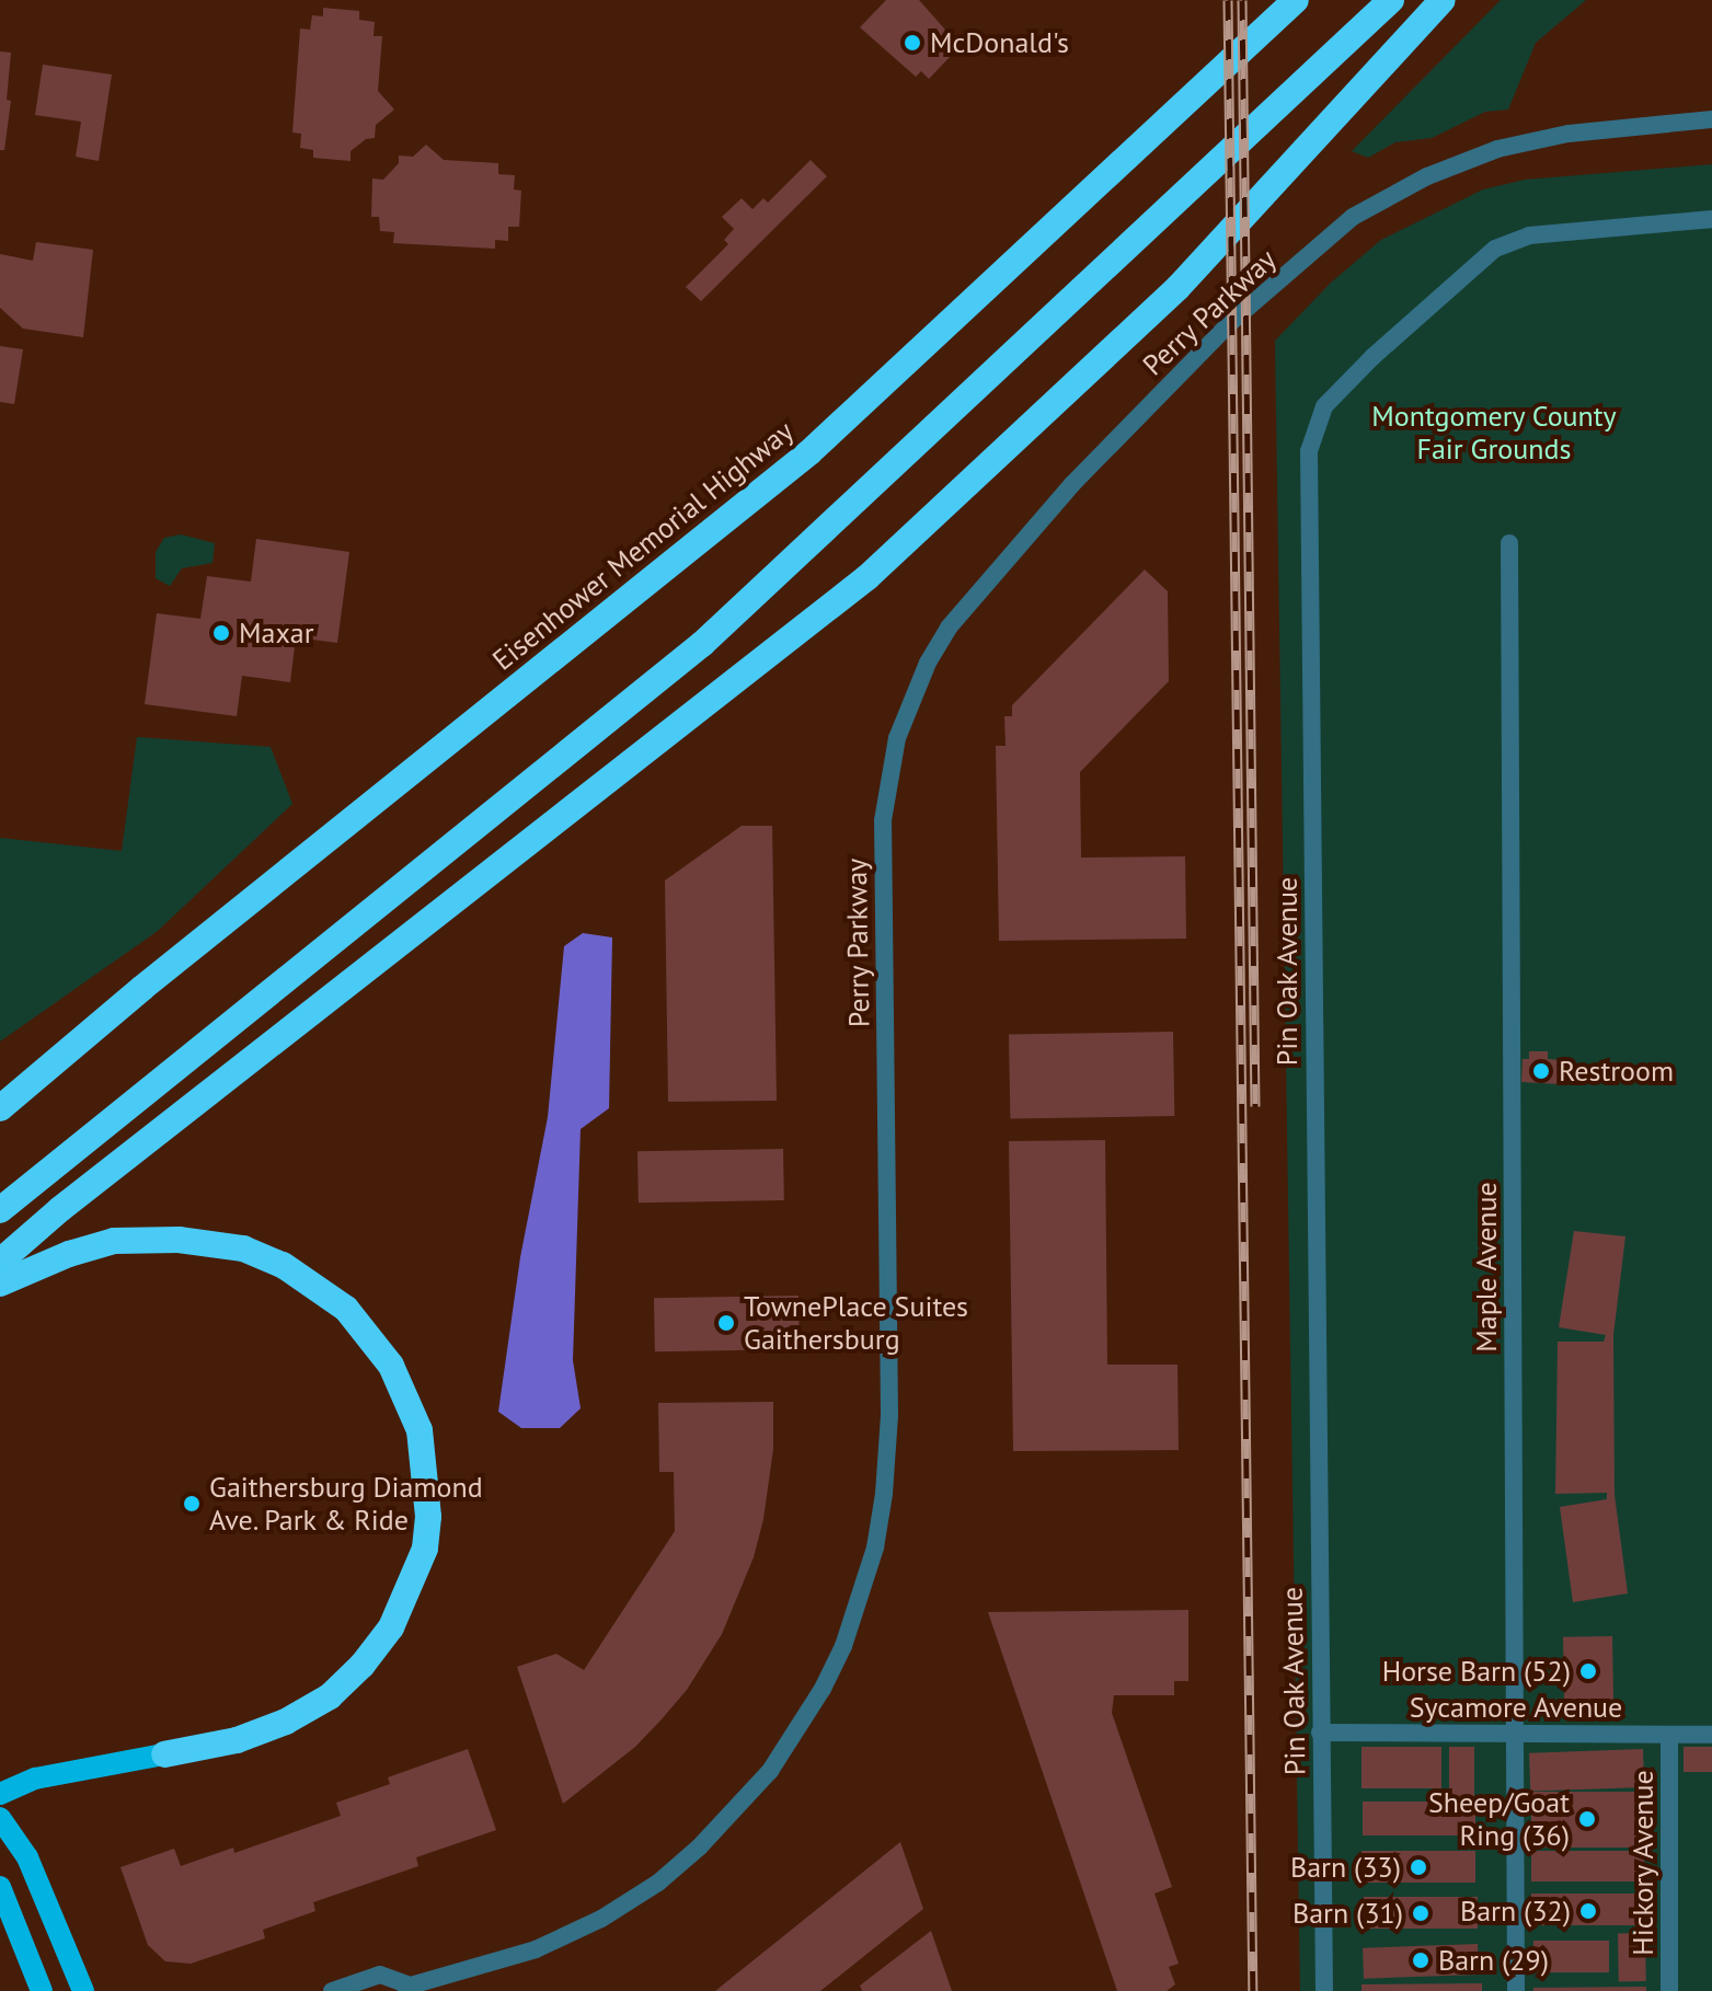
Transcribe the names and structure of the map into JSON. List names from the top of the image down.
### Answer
{
  "streets": {
    "highway": ["Eisenhower Memorial Highway"],
    "street": [
      "Perry Parkway",
      "Pin Oak Avenue",
      "Maple Avenue",
      "Sycamore Avenue",
      "Hickory Avenue"
    ]
  },
  "crossings": [
    ["Pin Oak Avenue", "Sycamore Avenue"],
    ["Maple Avenue", "Sycamore Avenue"],
    ["Sycamore Avenue", "Hickory Avenue"]
  ],
  "parks": ["Montgomery County Fair Grounds"],
  "places": [
    "McDonald's",
    "Maxar",
    "Restroom",
    "TownePlace Suites Gaithersburg",
    "Gaithersburg Diamond Ave. Park & Ride",
    "Horse Barn (52)",
    "Sheep/Goat Ring (36)",
    "Barn (33)",
    "Barn (32)",
    "Barn (31)",
    "Barn (29)"
  ]
}
